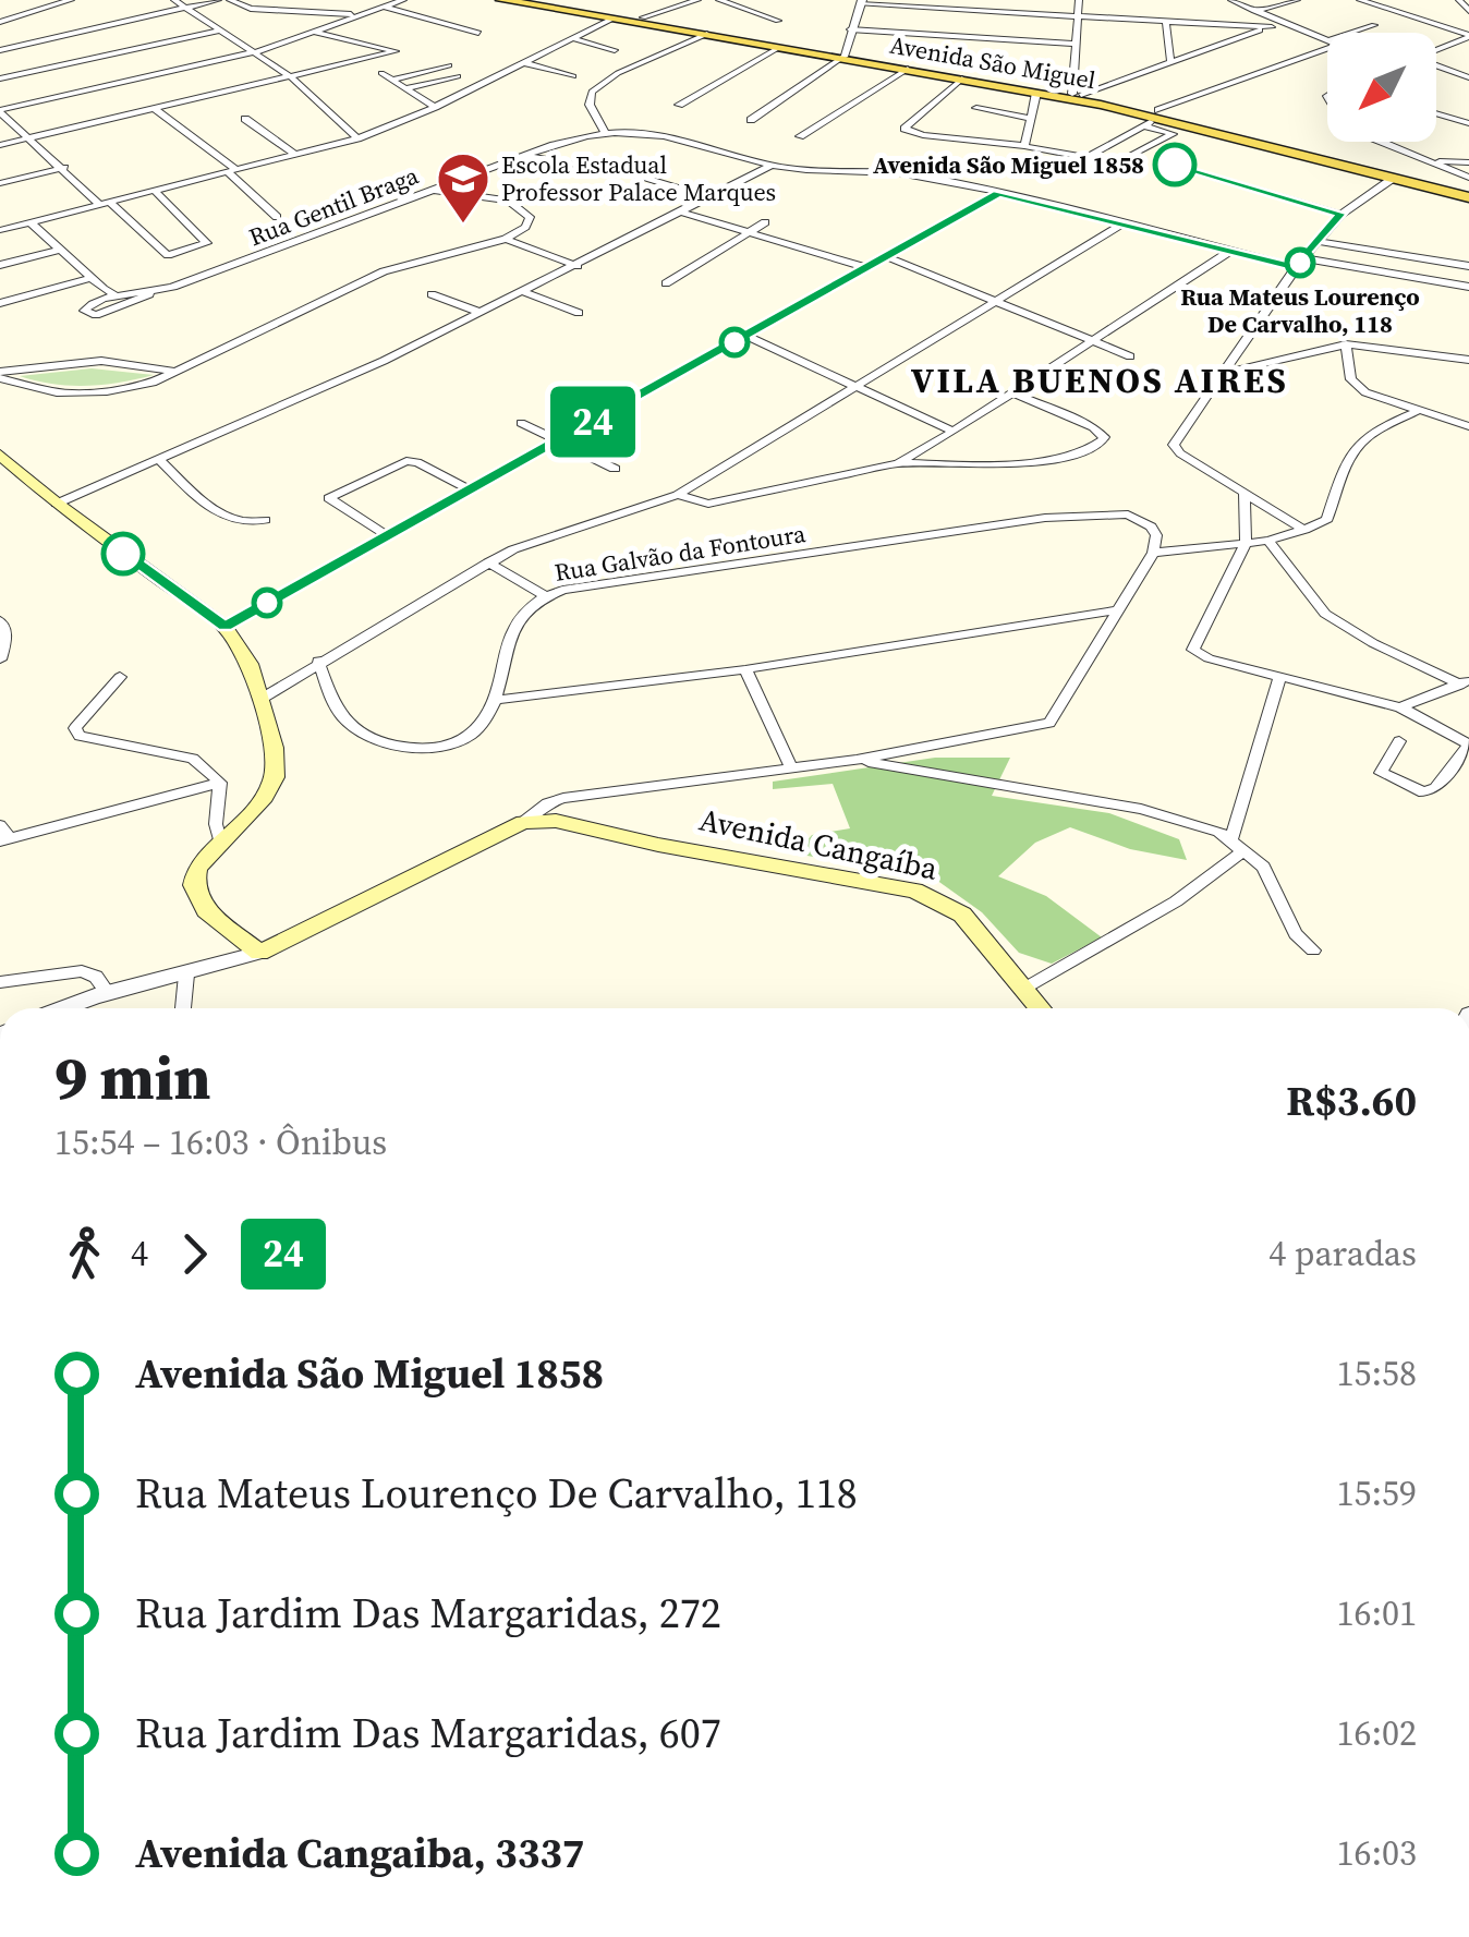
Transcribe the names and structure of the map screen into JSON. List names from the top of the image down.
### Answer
{
  "streets": {
    "main road": ["Avenida São Miguel", "Avenida Cangaíba"],
    "street": ["Rua Gentil Braga", "Rua Galvão da Fontoura"]
  },
  "districts": ["VILA BUENOS AIRES"],
  "places": {
    "other": ["Avenida São Miguel 1858", "Rua Mateus Lourenço De Carvalho, 118"],
    "school or university": ["Escola Estadual Professor Palace Marques"]
  },
  "lines": ["bus line 24"],
  "north": "bottom left",
  "page": {
    "on_map": "24",
    "heading": ["9 min", "15:54 – 16:03 · Ônibus", "R$3.60"],
    "legs": ["4", "24", "4 paradas"],
    "list": [
      {
        "name": "Avenida São Miguel 1858",
        "value": "15:58"
      },
      {
        "name": "Rua Mateus Lourenço De Carvalho, 118",
        "value": "15:59"
      },
      {
        "name": "Rua Jardim Das Margaridas, 272",
        "value": "16:01"
      },
      {
        "name": "Rua Jardim Das Margaridas, 607",
        "value": "16:02"
      },
      {
        "name": "Avenida Cangaiba, 3337",
        "value": "16:03"
      }
    ]
  }
}
